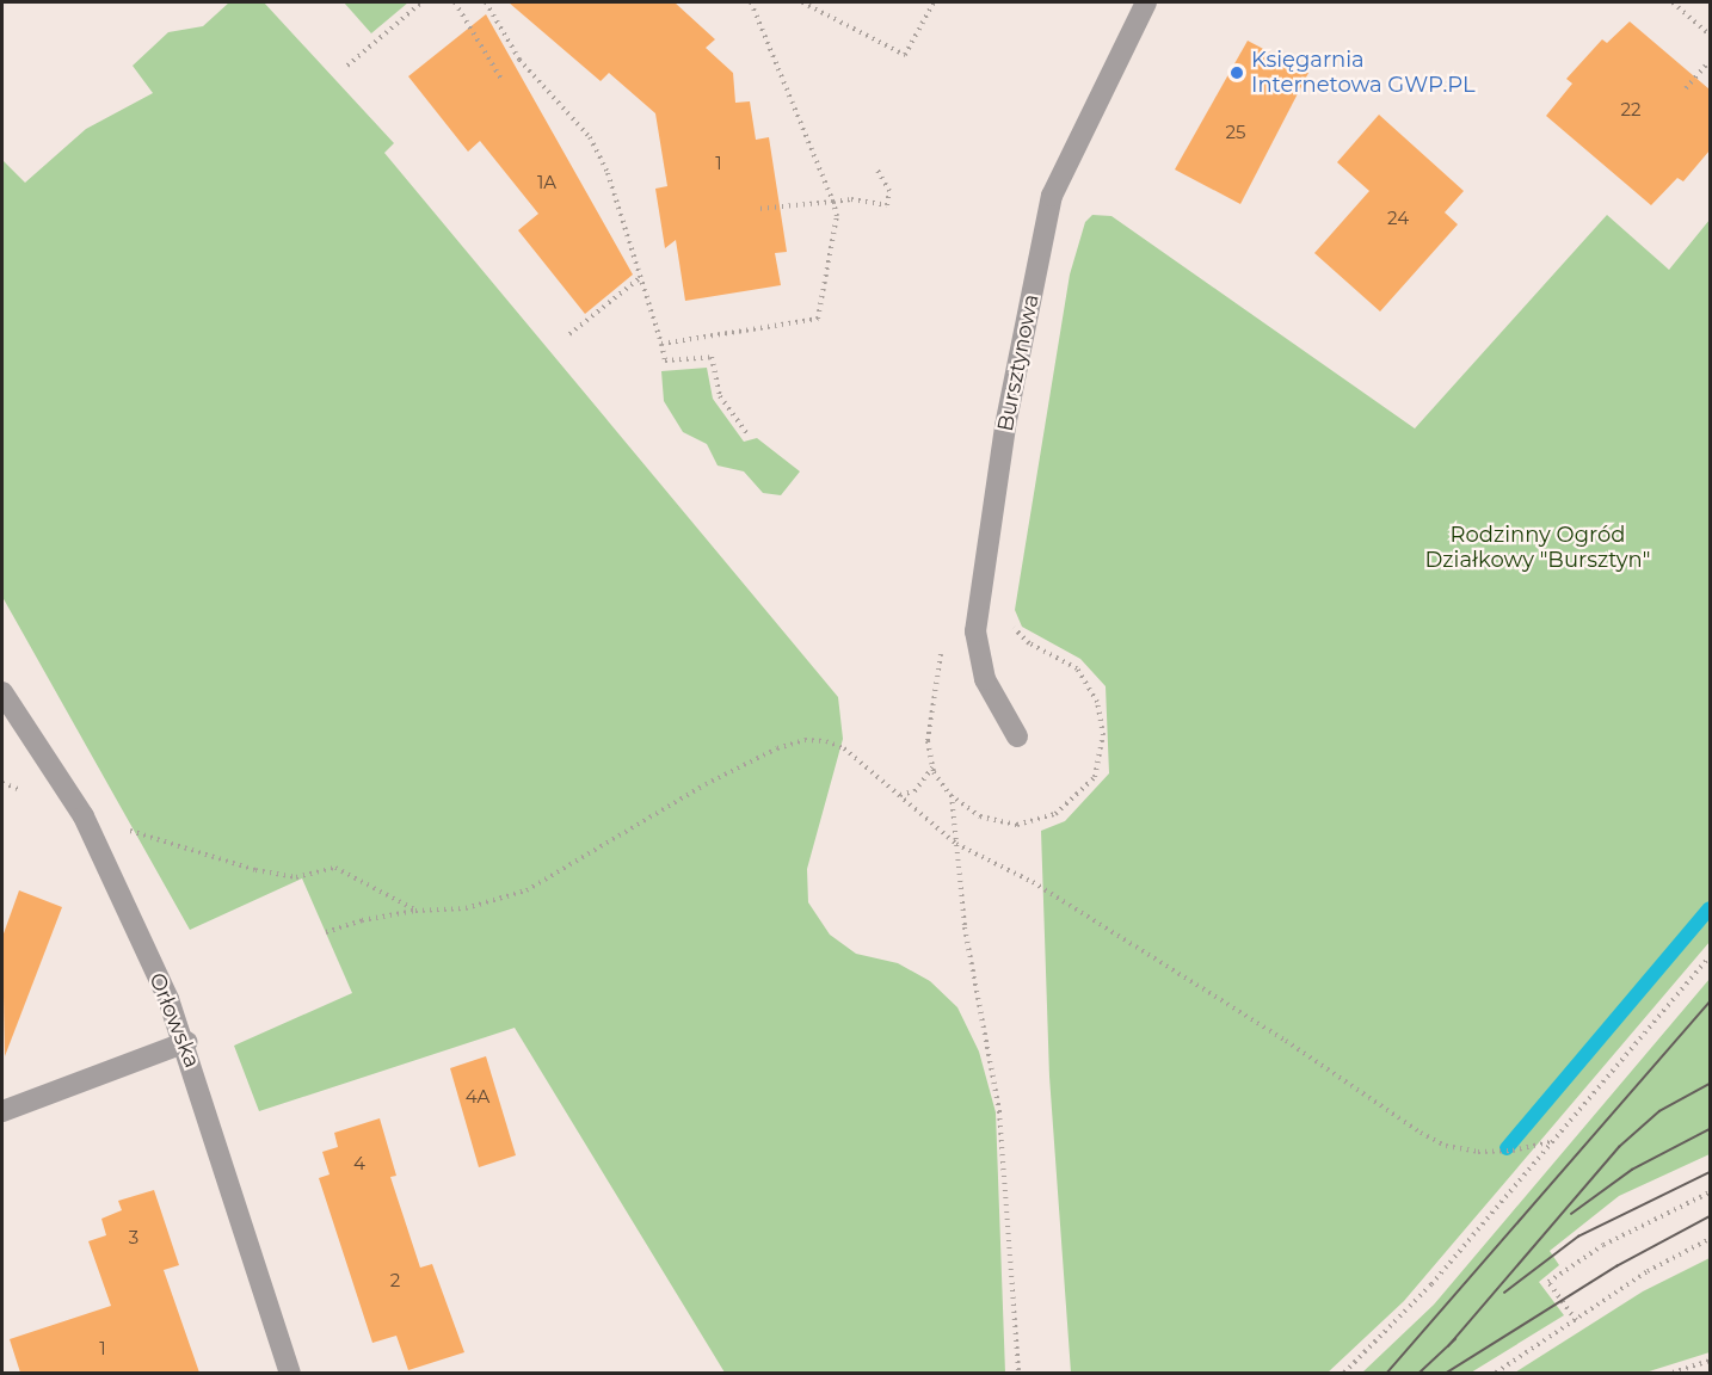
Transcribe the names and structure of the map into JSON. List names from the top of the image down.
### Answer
{
  "streets": {
    "street": ["Bursztynowa", "Orłowska"]
  },
  "parks": ["Rodzinny Ogród Działkowy \"Bursztyn\""],
  "places": ["Księgarnia Internetowa GWP.PL"],
  "house_numbers": [
    "22",
    "25",
    "1",
    "1A",
    "24",
    "4A",
    "4",
    "3",
    "2",
    "1"
  ]
}
